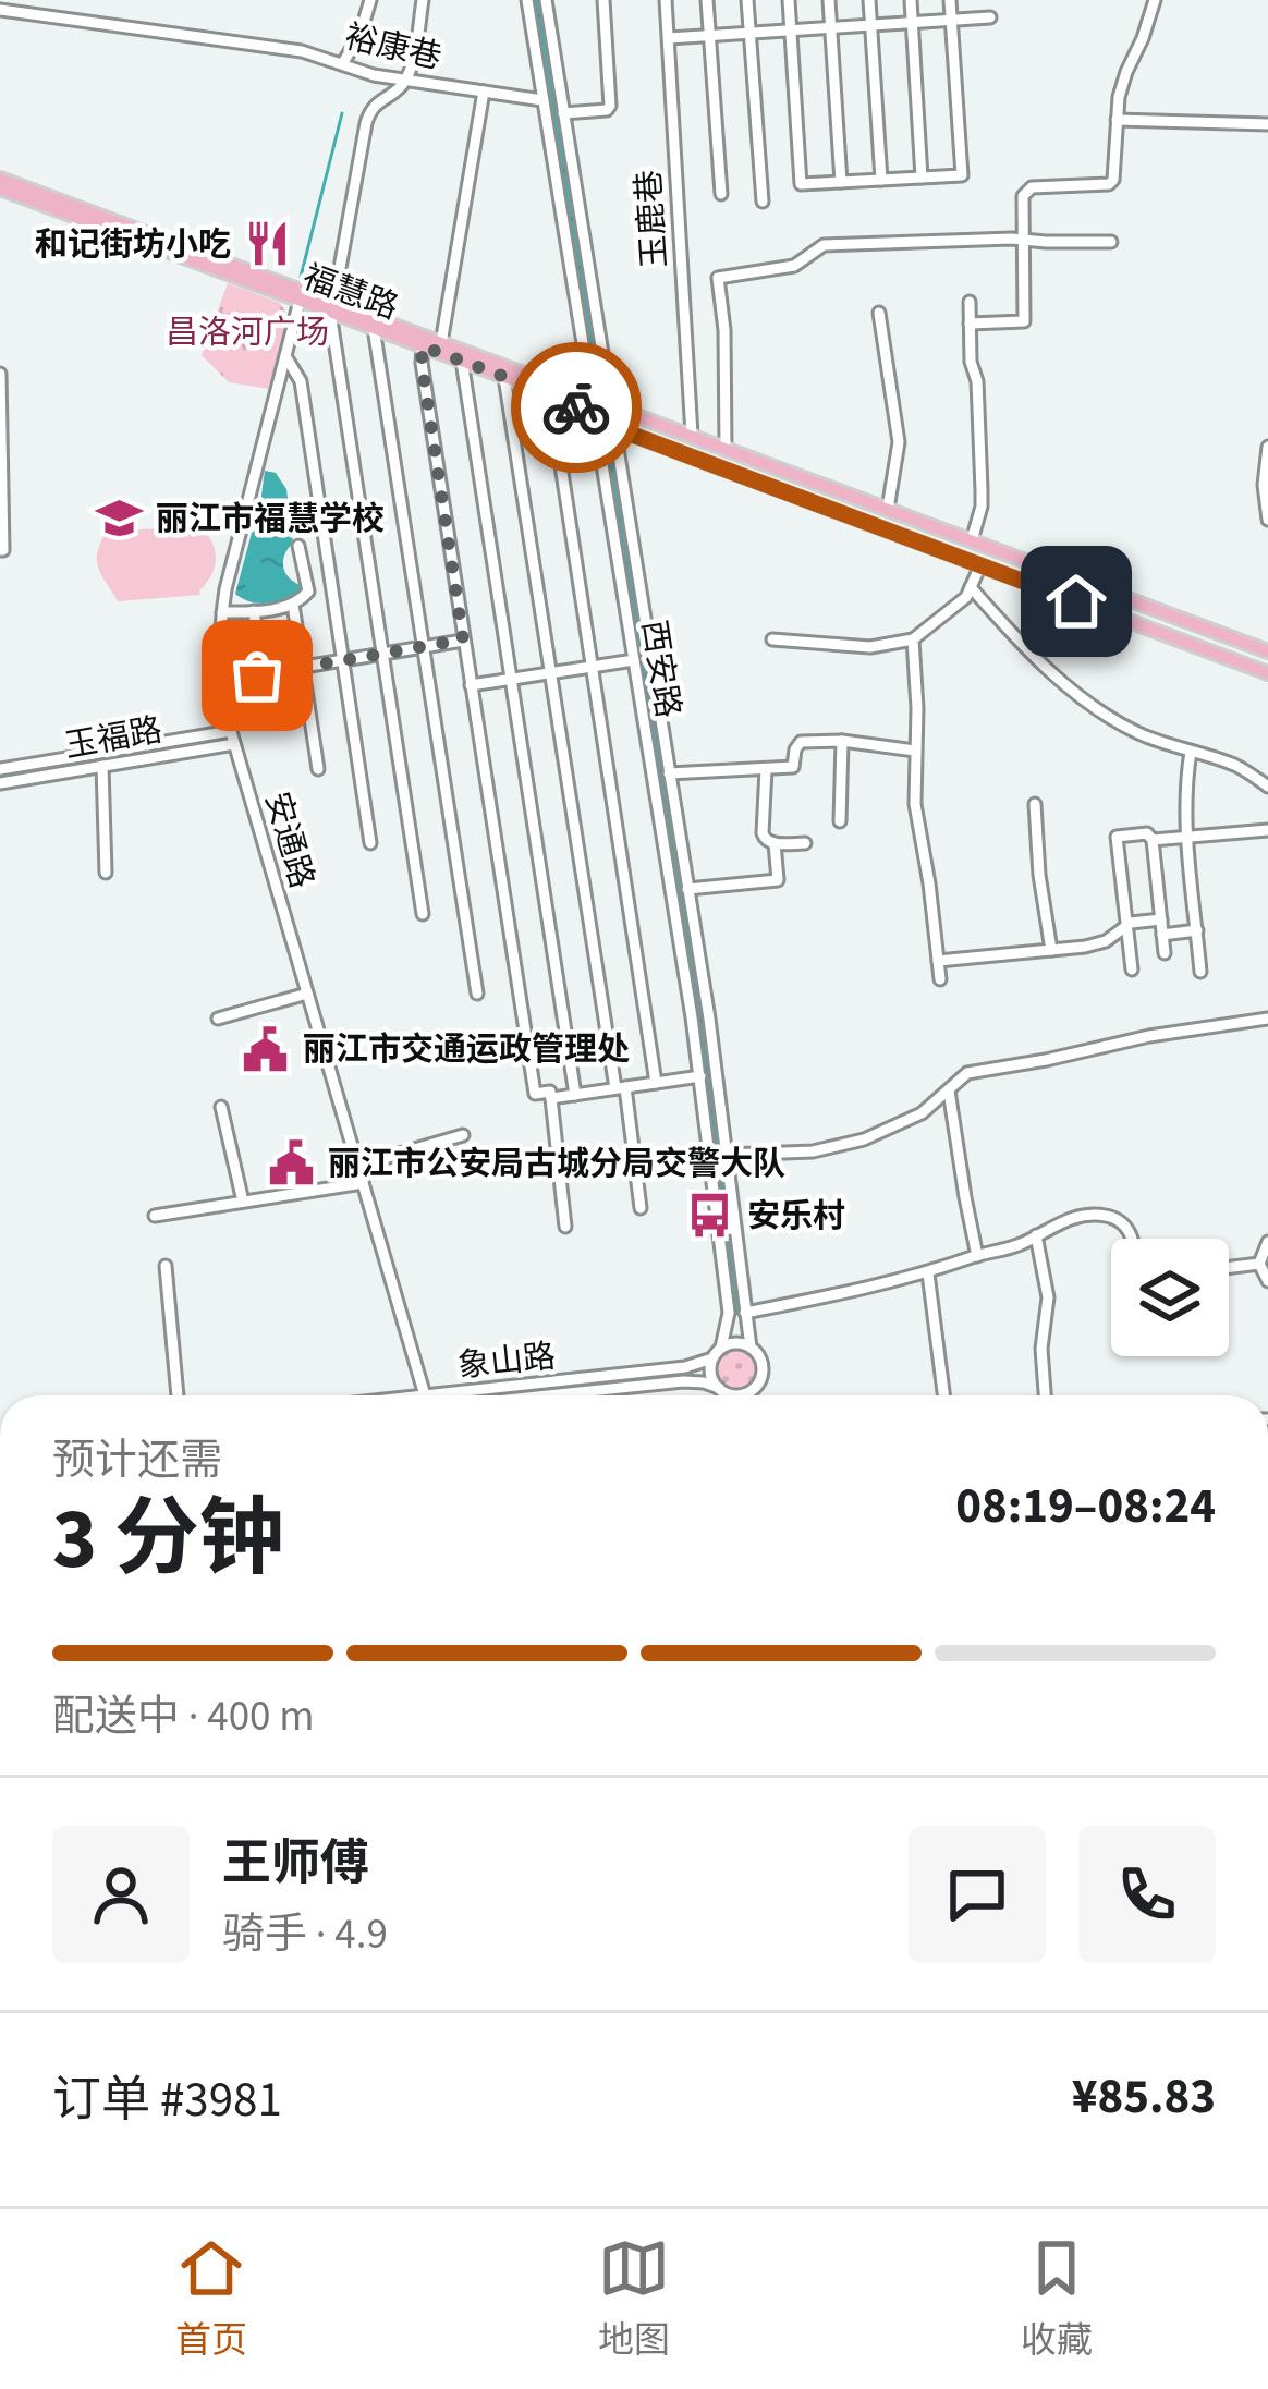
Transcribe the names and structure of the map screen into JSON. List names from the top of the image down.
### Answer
{
  "streets": {
    "main road": ["福慧路"],
    "street": [
      "裕康巷",
      "玉鹿巷",
      "西安路",
      "玉福路",
      "安通路",
      "象山路"
    ]
  },
  "crossings": [
    ["裕康巷", "西安路"],
    ["玉鹿巷", "福慧路"],
    ["福慧路", "西安路"],
    ["福慧路", "安通路"],
    ["西安路", "象山路"],
    ["玉福路", "安通路"]
  ],
  "parks": ["昌洛河广场"],
  "places": {
    "restaurant": ["和记街坊小吃"],
    "school or university": ["丽江市福慧学校"],
    "public building": ["丽江市交通运政管理处", "丽江市公安局古城分局交警大队"],
    "bus stop": ["安乐村"]
  },
  "page": {
    "heading": ["3 分钟", "预计还需", "08:19–08:24"],
    "panel": [
      "王师傅",
      "骑手 · 4.9",
      "订单 #3981",
      "¥85.83"
    ],
    "bar": "配送中 · 400 m",
    "tabs": ["首页", "地图", "收藏"]
  }
}
